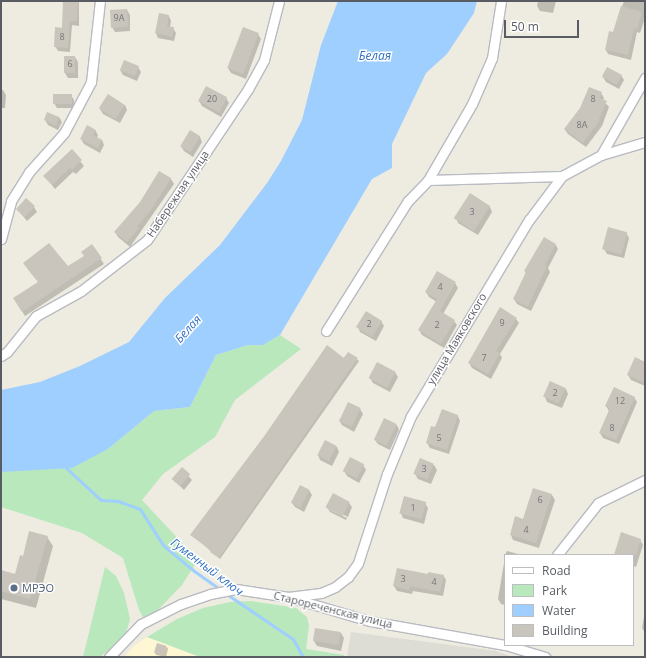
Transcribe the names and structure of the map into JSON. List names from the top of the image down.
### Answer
{
  "streets": {
    "street": ["Набережная улица", "улица Маяковского", "Старореченская улица"]
  },
  "crossings": [
    ["улица Маяковского", "Старореченская улица"]
  ],
  "water": ["Белая", "Гуменный ключ"],
  "places": ["МРЭО"],
  "house_numbers": [
    "9А",
    "8",
    "6",
    "20",
    "8",
    "8А",
    "3",
    "4",
    "9",
    "2",
    "2",
    "7",
    "2",
    "12",
    "8",
    "5",
    "3",
    "6",
    "1",
    "4",
    "3",
    "4"
  ],
  "legend": [
    "Road",
    "Park",
    "Water",
    "Building"
  ],
  "scale_bar": "50 m"
}
